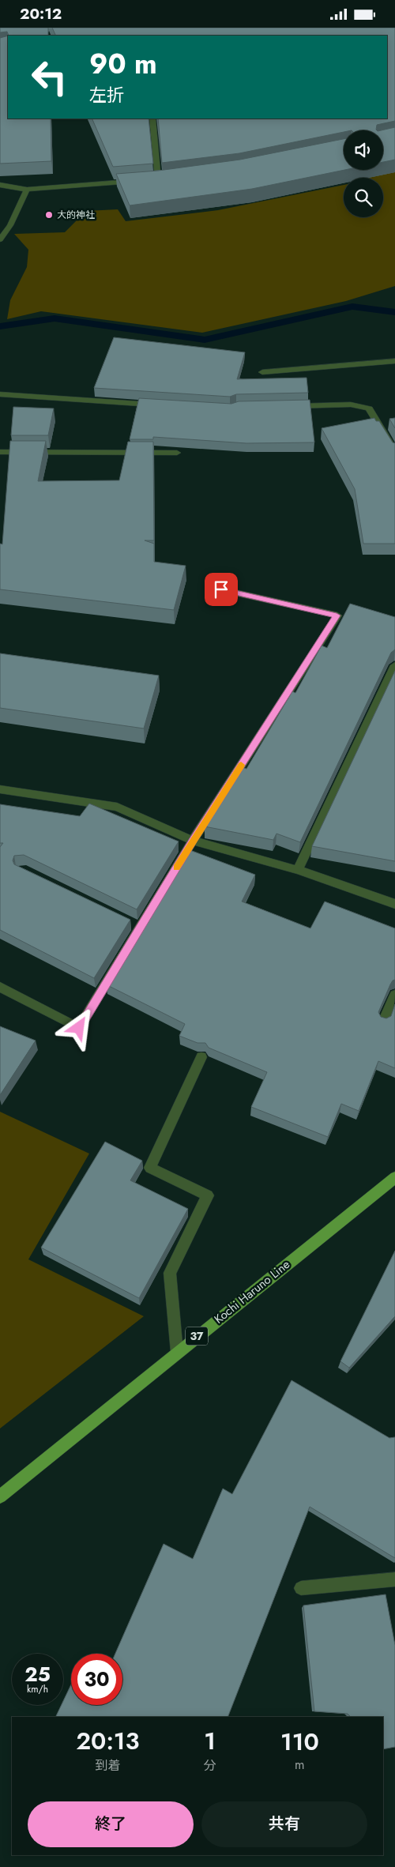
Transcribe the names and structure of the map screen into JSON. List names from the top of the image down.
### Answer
{
  "streets": {
    "main road": ["Kochi Haruno Line", "37"]
  },
  "places": ["大的神社"],
  "page": {
    "status": "20:12",
    "turn": ["90 m", "左折"],
    "speed": "25 km/h",
    "limit": "30",
    "eta": [
      "20:13",
      "到着",
      "1",
      "分",
      "110",
      "m"
    ],
    "buttons": ["終了", "共有"]
  }
}
